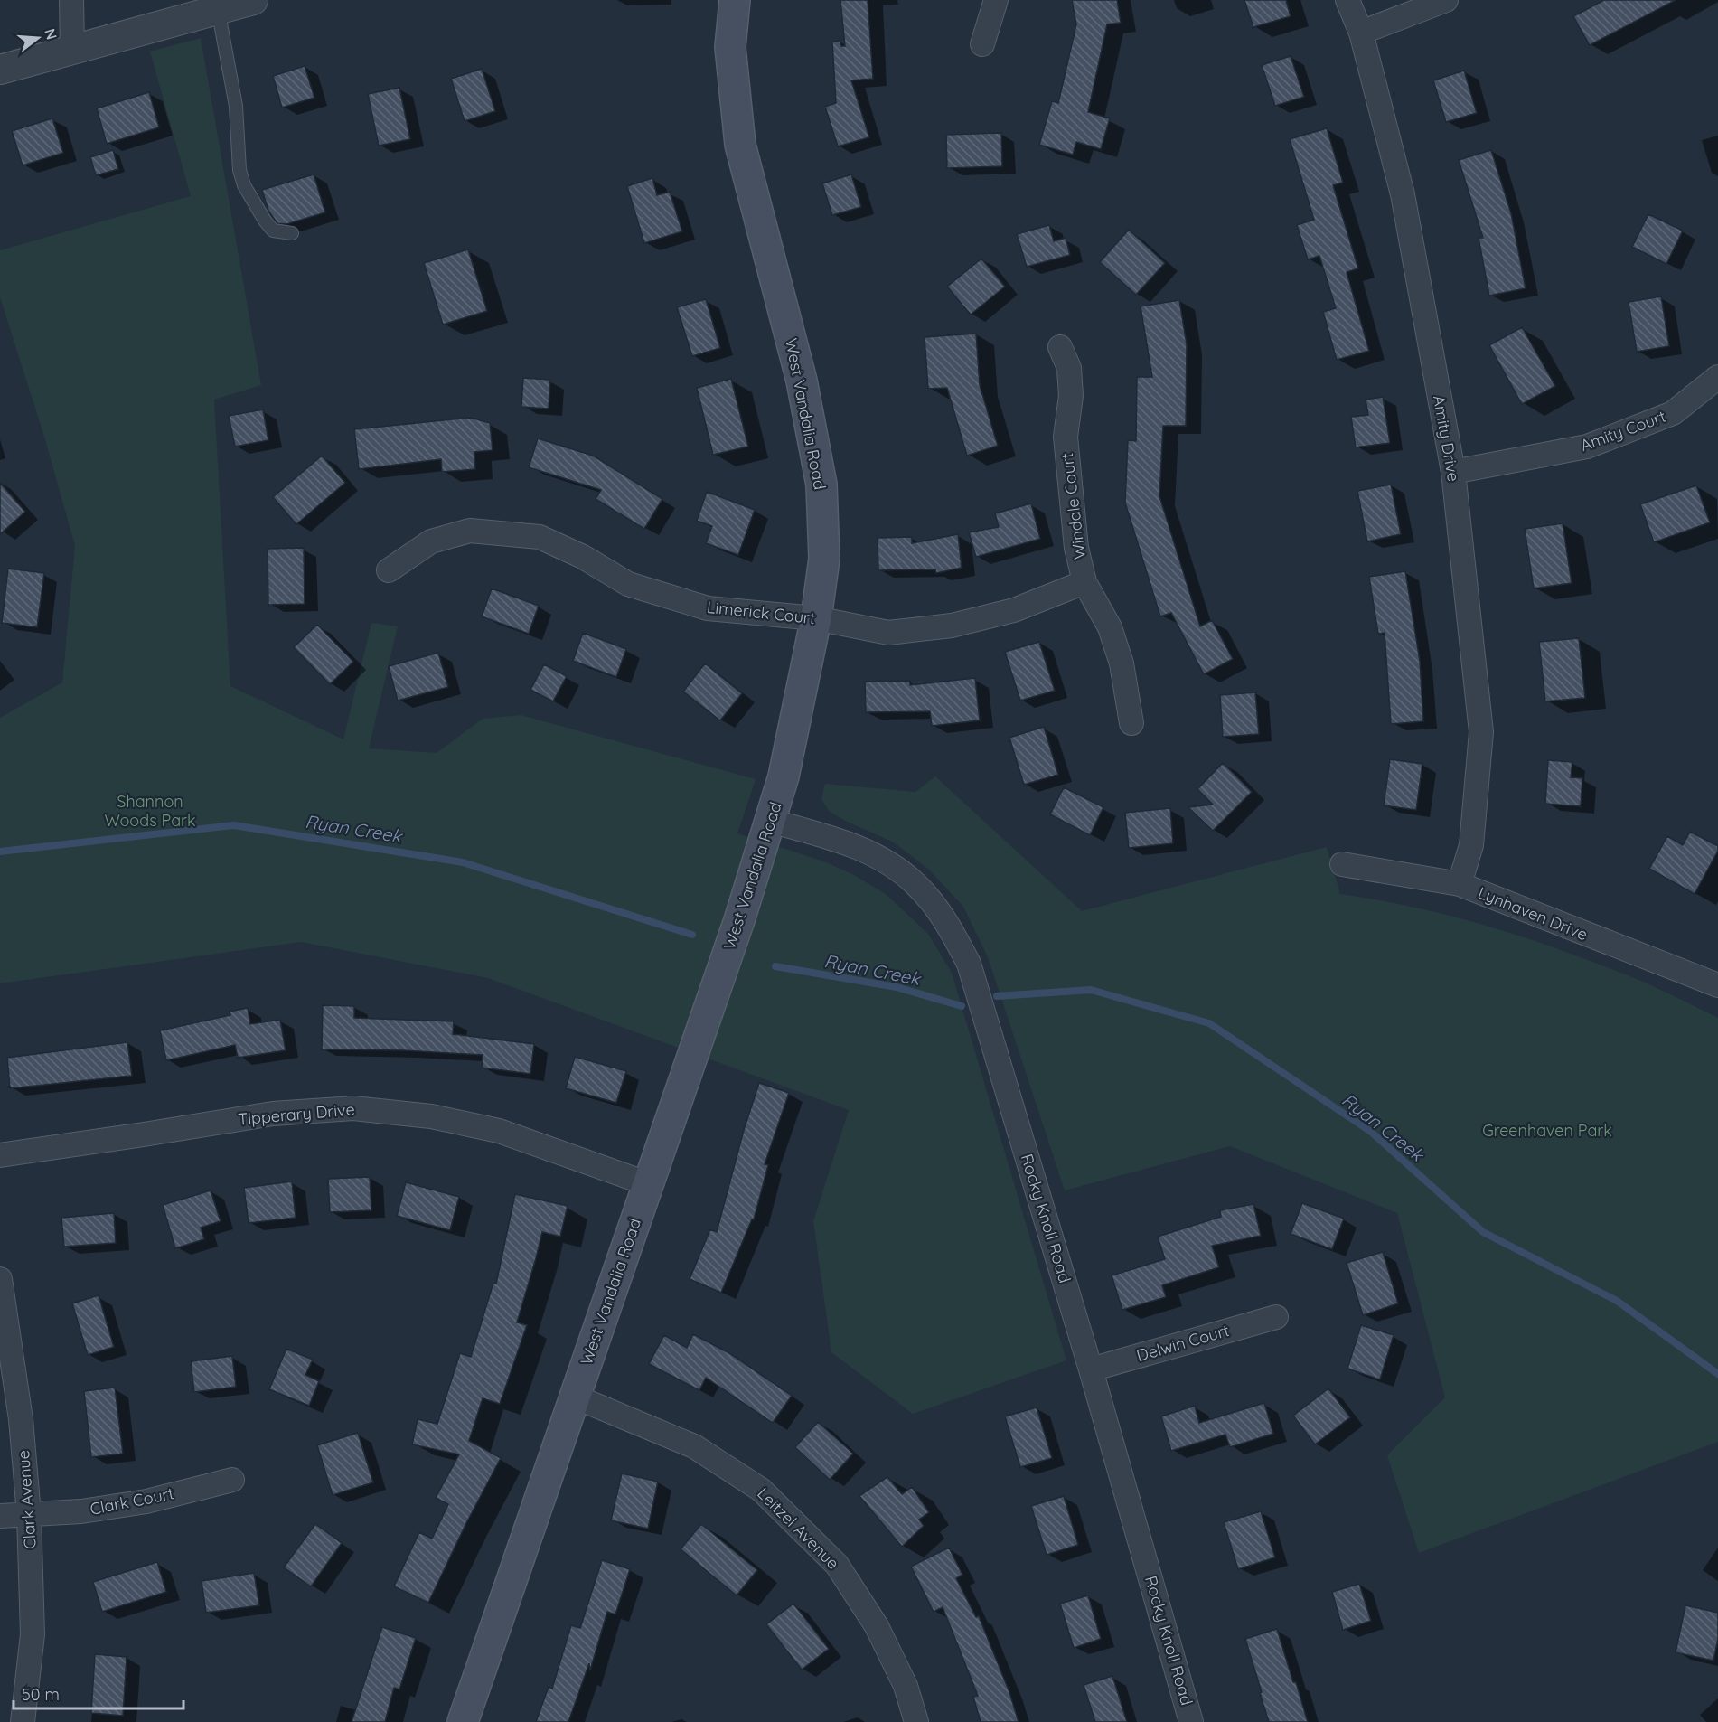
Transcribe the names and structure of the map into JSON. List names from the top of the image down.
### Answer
{
  "streets": {
    "main road": ["West Vandalia Road"],
    "street": [
      "Amity Court",
      "Amity Drive",
      "Windale Court",
      "Limerick Court",
      "Lynhaven Drive",
      "Tipperary Drive",
      "Rocky Knoll Road",
      "Delwin Court",
      "Clark Avenue",
      "Clark Court",
      "Leitzel Avenue"
    ]
  },
  "crossings": [
    ["West Vandalia Road", "Limerick Court"],
    ["West Vandalia Road", "Tipperary Drive"],
    ["West Vandalia Road", "Rocky Knoll Road"],
    ["West Vandalia Road", "Leitzel Avenue"],
    ["Amity Court", "Amity Drive"],
    ["Amity Drive", "Lynhaven Drive"],
    ["Windale Court", "Limerick Court"],
    ["Rocky Knoll Road", "Delwin Court"],
    ["Clark Avenue", "Clark Court"]
  ],
  "water": ["Ryan Creek"],
  "parks": ["Shannon Woods Park", "Greenhaven Park"],
  "scale_bar": "50 m",
  "north": "right"
}
